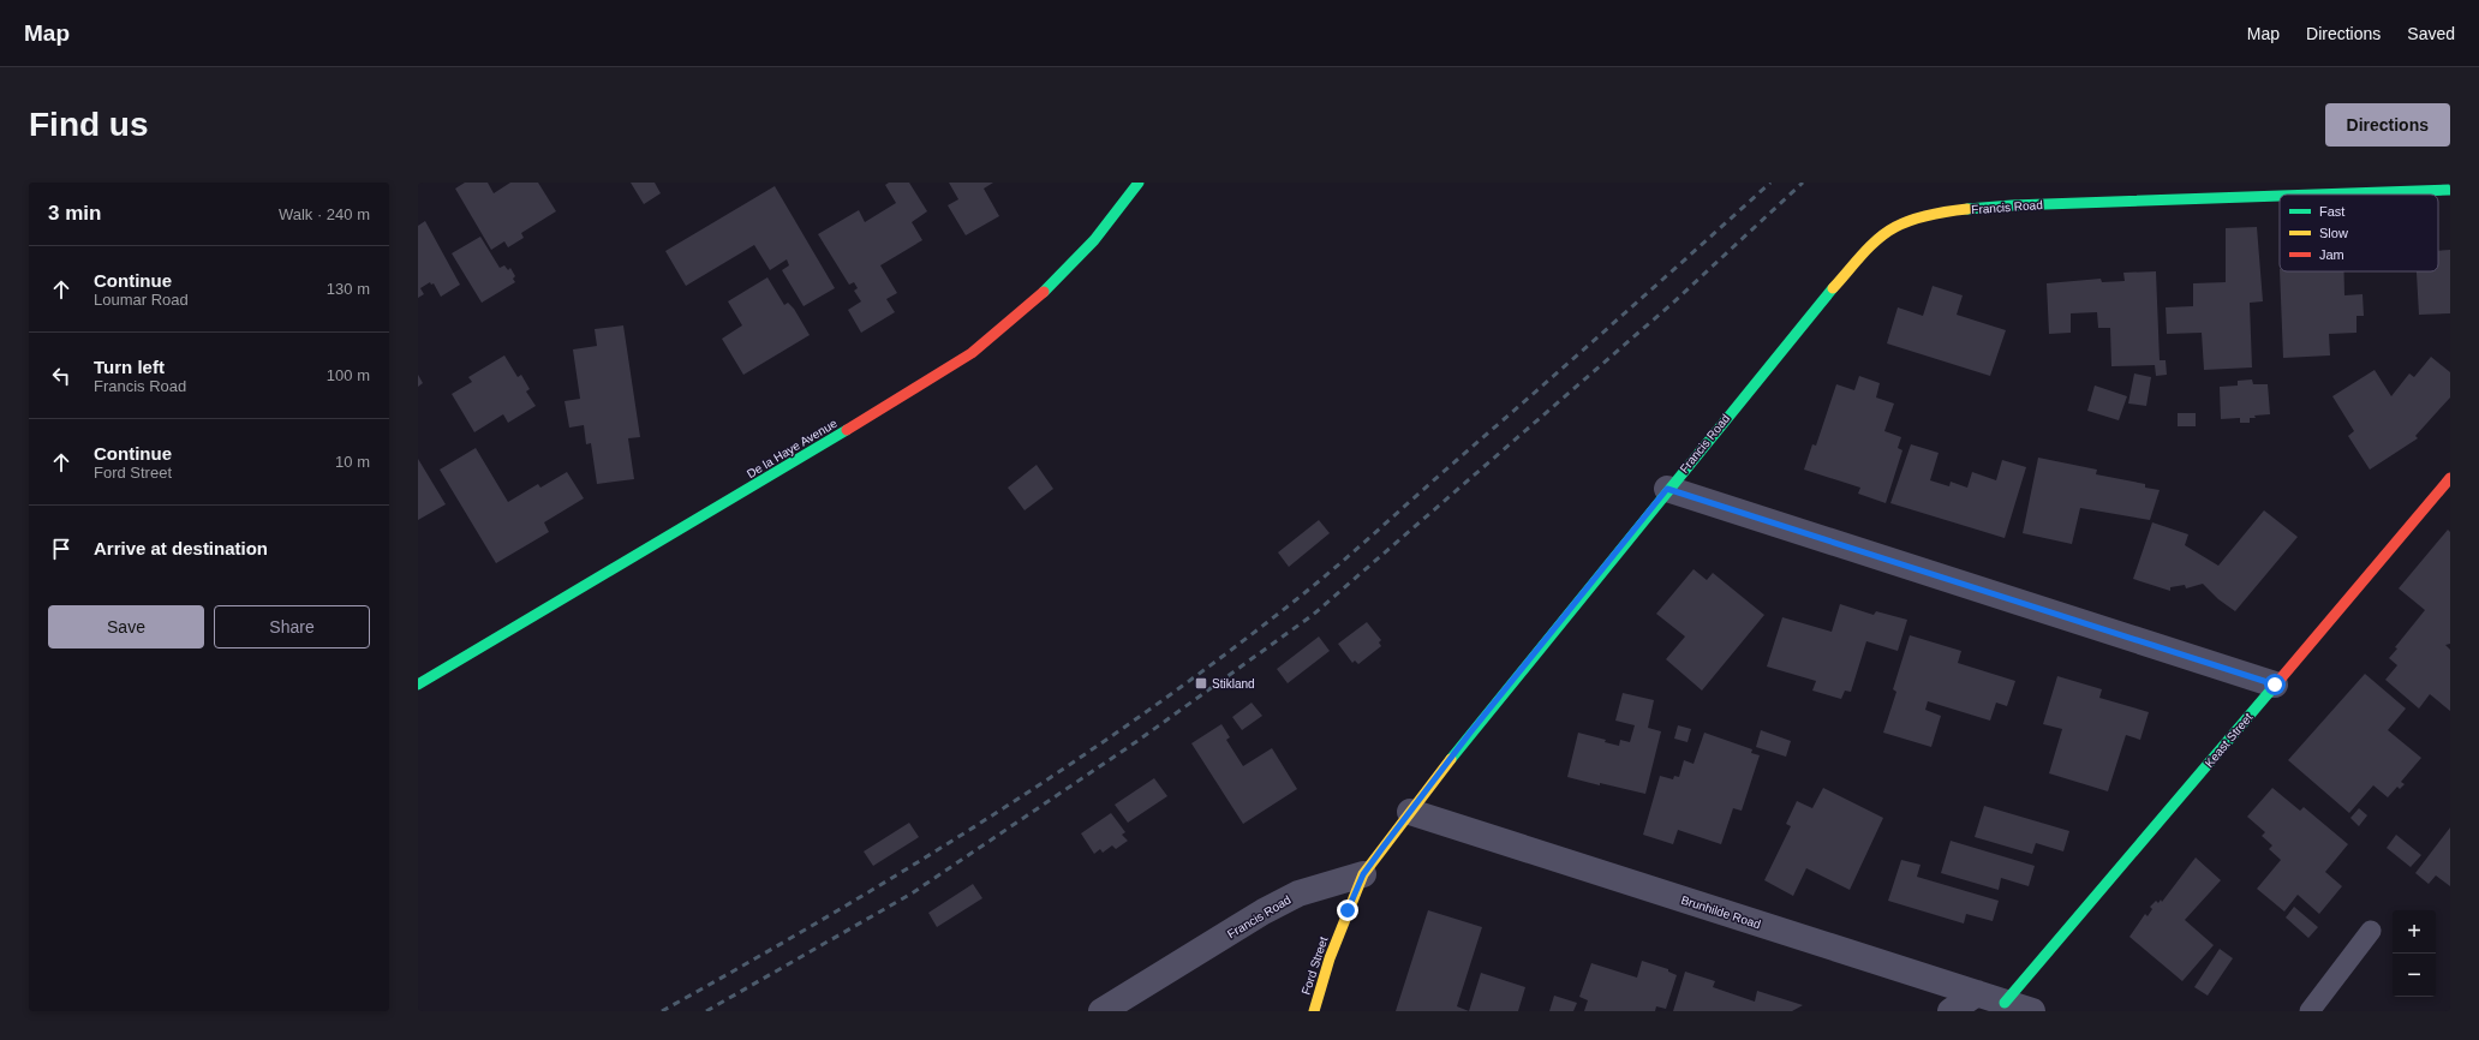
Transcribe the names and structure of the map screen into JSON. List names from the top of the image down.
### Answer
{
  "streets": {
    "street": [
      "Francis Road",
      "De la Haye Avenue",
      "Keast Street",
      "Brunhilde Road",
      "Ford Street"
    ]
  },
  "crossings": [
    ["Francis Road", "Brunhilde Road"],
    ["Francis Road", "Ford Street"],
    ["Keast Street", "Brunhilde Road"]
  ],
  "places": {
    "transit": ["Stikland"]
  },
  "legend": ["Fast", "Slow", "Jam"],
  "page": {
    "header": "Map",
    "nav": ["Map", "Directions", "Saved"],
    "buttons": [
      "Directions",
      ["Save", "Share"]
    ],
    "title": "Find us",
    "heading": ["3 min", "Walk · 240 m"],
    "list": [
      ["Continue", "Loumar Road", "130 m"],
      ["Turn left", "Francis Road", "100 m"],
      ["Continue", "Ford Street", "10 m"],
      "Arrive at destination"
    ],
    "map_buttons": ["+", "−"]
  }
}
